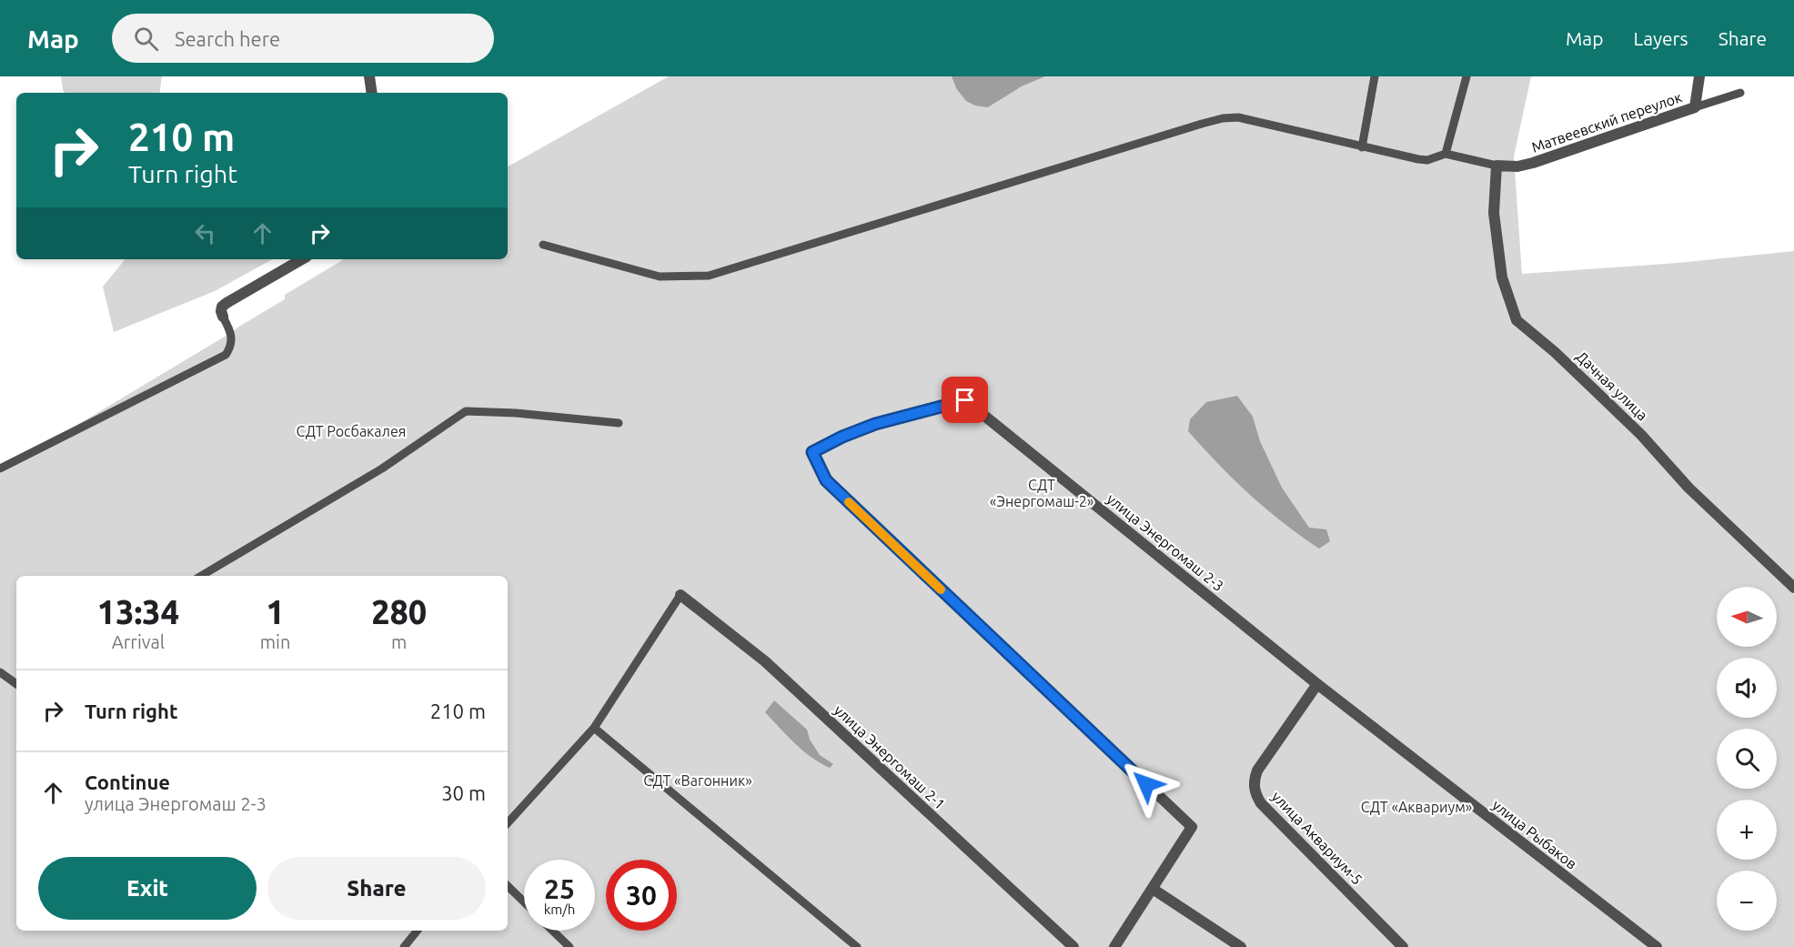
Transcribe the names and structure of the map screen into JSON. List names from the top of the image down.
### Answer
{
  "streets": {
    "street": [
      "Матвеевский переулок",
      "Дачная улица",
      "улица Энергомаш 2-3",
      "улица Энергомаш 2-1",
      "улица Рыбаков",
      "улица Аквариум-5"
    ]
  },
  "crossings": [
    ["Матвеевский переулок", "Дачная улица"],
    ["улица Энергомаш 2-3", "улица Рыбаков"],
    ["улица Энергомаш 2-3", "улица Аквариум-5"],
    ["улица Рыбаков", "улица Аквариум-5"]
  ],
  "parks": [
    "СДТ Росбакалея",
    "СДТ «Энергомаш-2»",
    "СДТ «Вагонник»",
    "СДТ «Аквариум»"
  ],
  "north": "left",
  "page": {
    "header": "Map",
    "search": "Search here",
    "nav": ["Map", "Layers", "Share"],
    "turn": ["210 m", "Turn right"],
    "eta": [
      "13:34",
      "Arrival",
      "1",
      "min",
      "280",
      "m"
    ],
    "map_buttons": ["+", "−"],
    "list": [
      {
        "name": "Turn right",
        "value": "210 m"
      },
      {
        "name": "Continue",
        "note": "улица Энергомаш 2-3",
        "value": "30 m"
      }
    ],
    "buttons": ["Exit", "Share"],
    "speed": "25 km/h",
    "limit": "30"
  }
}
